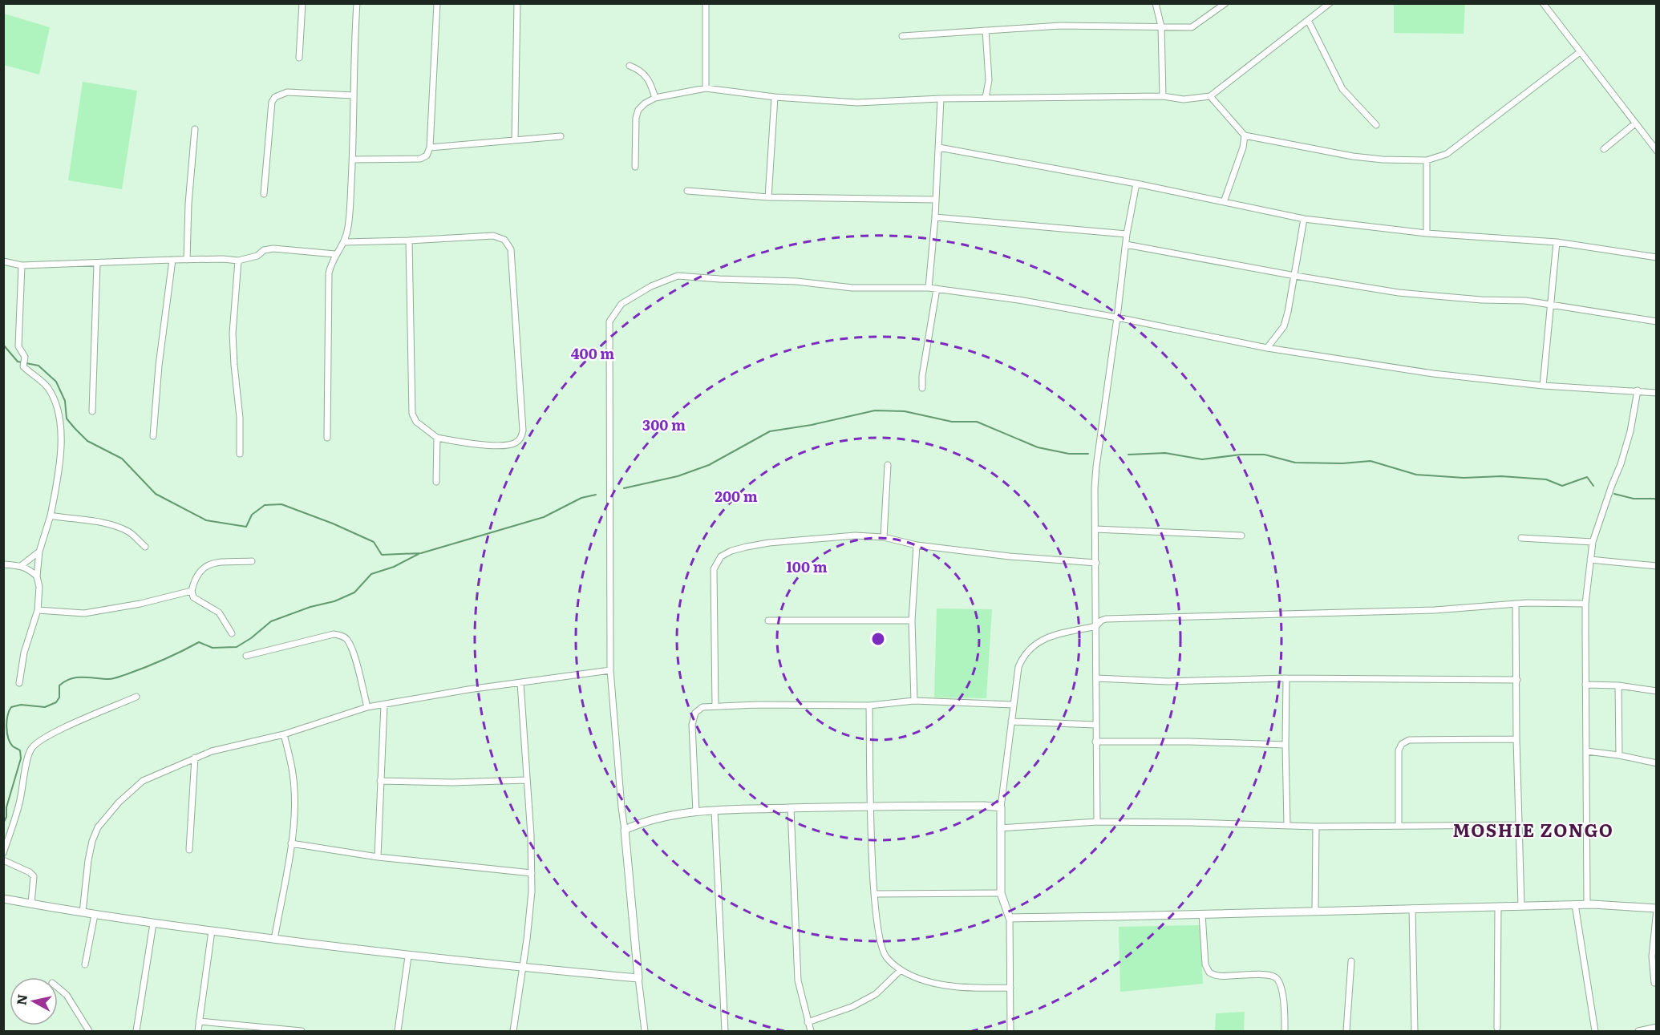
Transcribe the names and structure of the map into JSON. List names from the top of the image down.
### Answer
{
  "districts": ["MOSHIE ZONGO"],
  "north": "left",
  "rings": [
    "400 m",
    "300 m",
    "200 m",
    "100 m"
  ]
}
